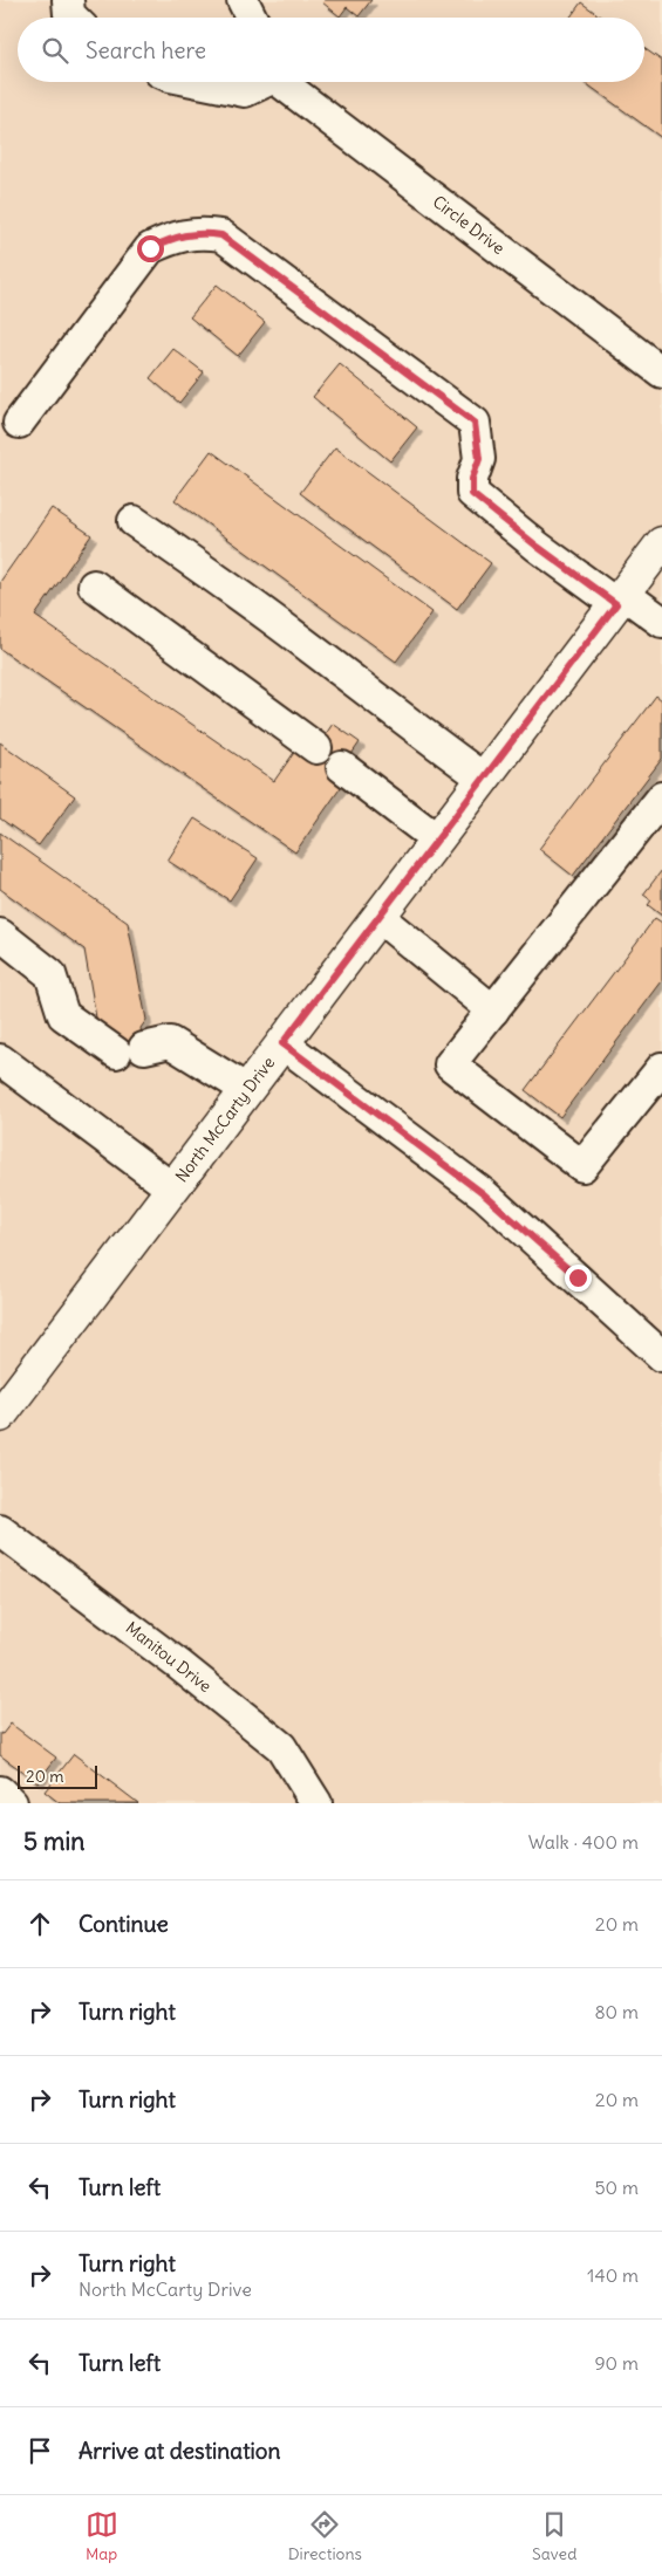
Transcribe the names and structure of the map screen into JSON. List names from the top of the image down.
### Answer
{
  "streets": {
    "main road": ["North McCarty Drive"],
    "street": ["Circle Drive", "Manitou Drive"]
  },
  "scale_bar": "20 m",
  "page": {
    "search": "Search here",
    "scale": "20 m",
    "heading": ["5 min", "Walk · 400 m"],
    "list": [
      ["Continue", "20 m"],
      ["Turn right", "80 m"],
      ["Turn right", "20 m"],
      ["Turn left", "50 m"],
      ["Turn right", "North McCarty Drive", "140 m"],
      ["Turn left", "90 m"],
      "Arrive at destination"
    ],
    "nav": ["Map", "Directions", "Saved"]
  }
}
